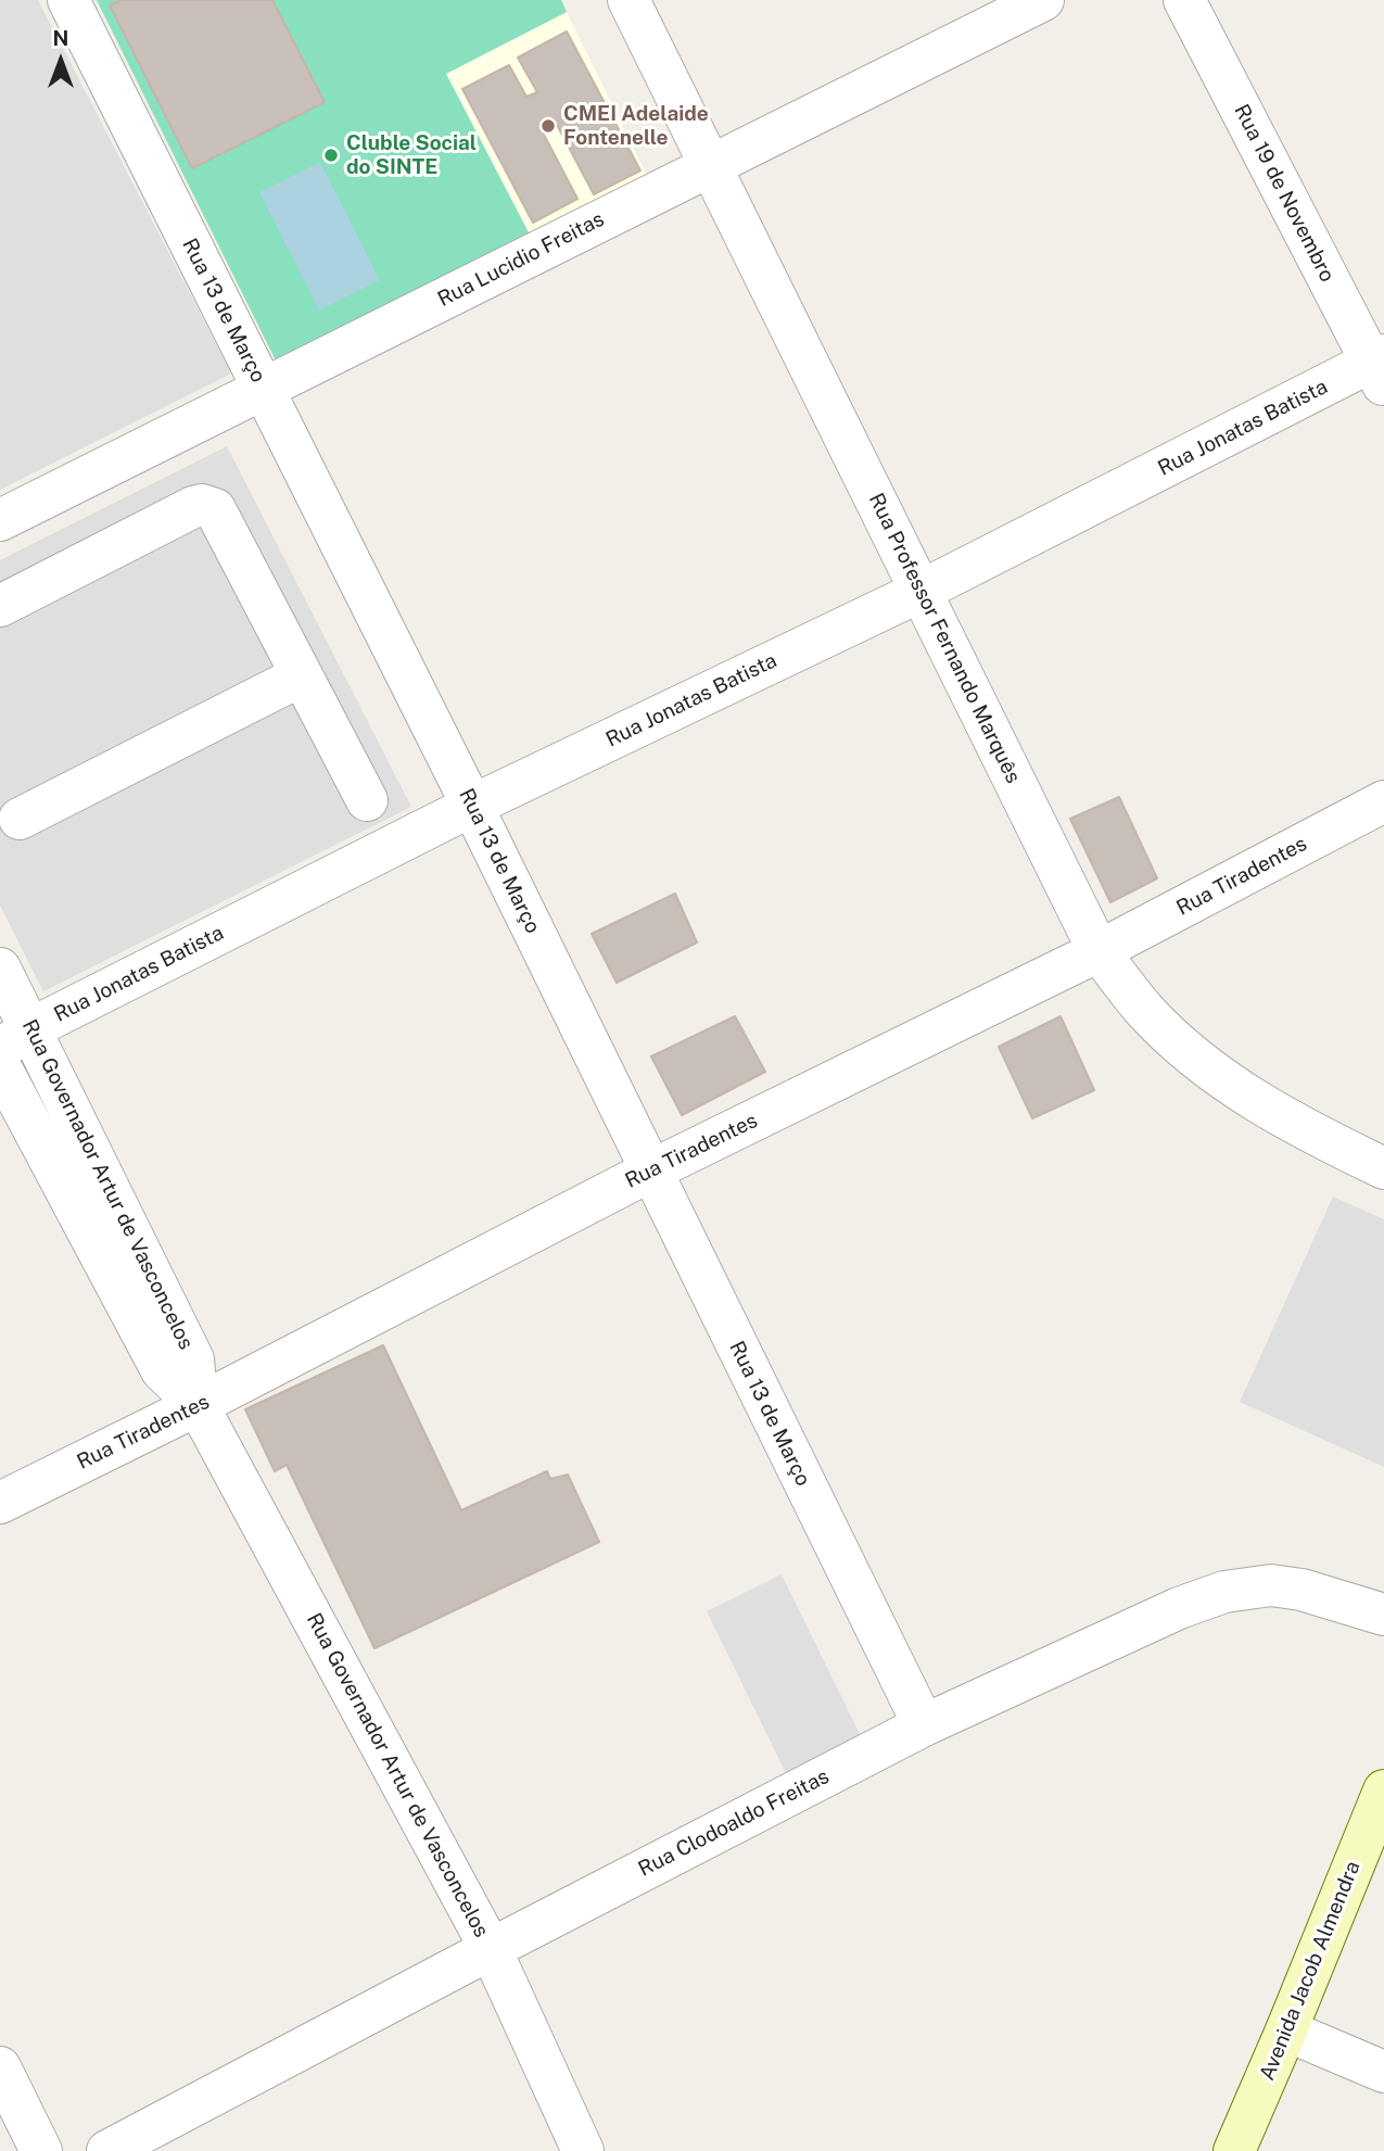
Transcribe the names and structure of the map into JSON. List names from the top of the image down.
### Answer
{
  "streets": {
    "street": [
      "Rua 19 de Novembro",
      "Rua Lucidio Freitas",
      "Rua 13 de Março",
      "Rua Jonatas Batista",
      "Rua Professor Fernando Marquês",
      "Rua Tiradentes",
      "Rua Governador Artur de Vasconcelos",
      "Rua Clodoaldo Freitas",
      "Avenida Jacob Almendra"
    ]
  },
  "crossings": [
    ["Rua 19 de Novembro", "Rua Jonatas Batista"],
    ["Rua Lucidio Freitas", "Rua 13 de Março"],
    ["Rua Lucidio Freitas", "Rua Professor Fernando Marquês"],
    ["Rua 13 de Março", "Rua Jonatas Batista"],
    ["Rua 13 de Março", "Rua Tiradentes"],
    ["Rua 13 de Março", "Rua Clodoaldo Freitas"],
    ["Rua Jonatas Batista", "Rua Professor Fernando Marquês"],
    ["Rua Jonatas Batista", "Rua Governador Artur de Vasconcelos"],
    ["Rua Professor Fernando Marquês", "Rua Tiradentes"],
    ["Rua Tiradentes", "Rua Governador Artur de Vasconcelos"],
    ["Rua Governador Artur de Vasconcelos", "Rua Clodoaldo Freitas"]
  ],
  "places": ["CMEI Adelaide Fontenelle", "Cluble Social do SINTE"],
  "north": "top"
}
